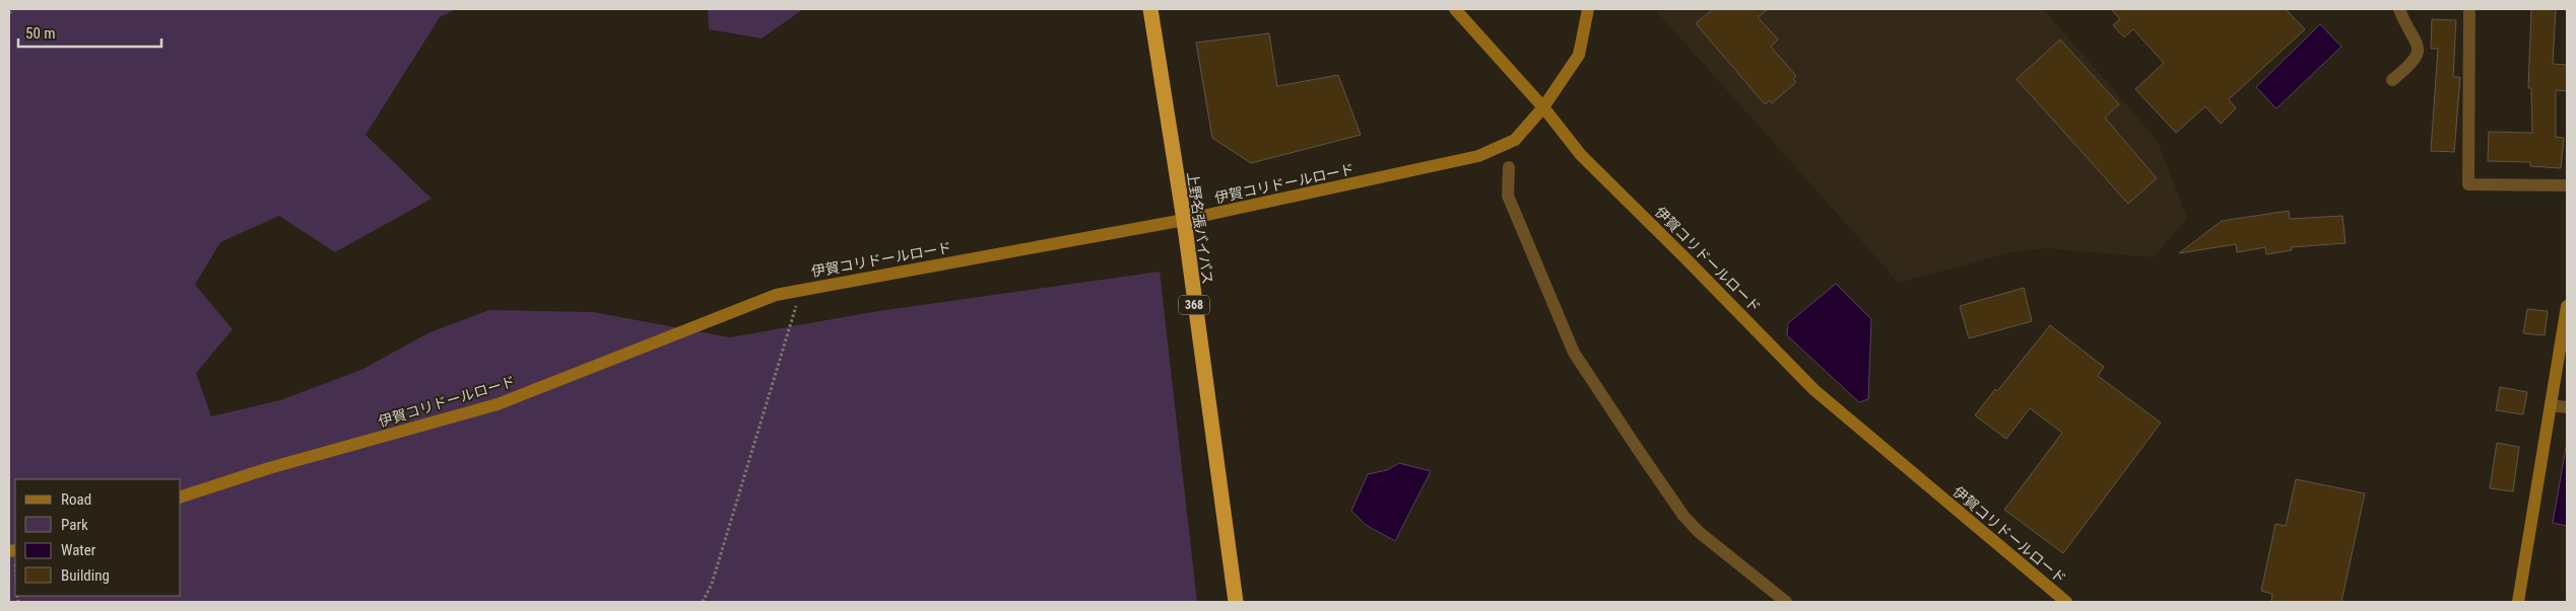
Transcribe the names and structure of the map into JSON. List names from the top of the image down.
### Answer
{
  "streets": {
    "highway": ["上野名張バイパス", "368"],
    "street": ["伊賀コリドールロード"]
  },
  "crossings": [
    ["伊賀コリドールロード", "上野名張バイパス"]
  ],
  "legend": [
    "Road",
    "Park",
    "Water",
    "Building"
  ],
  "scale_bar": "50 m"
}
